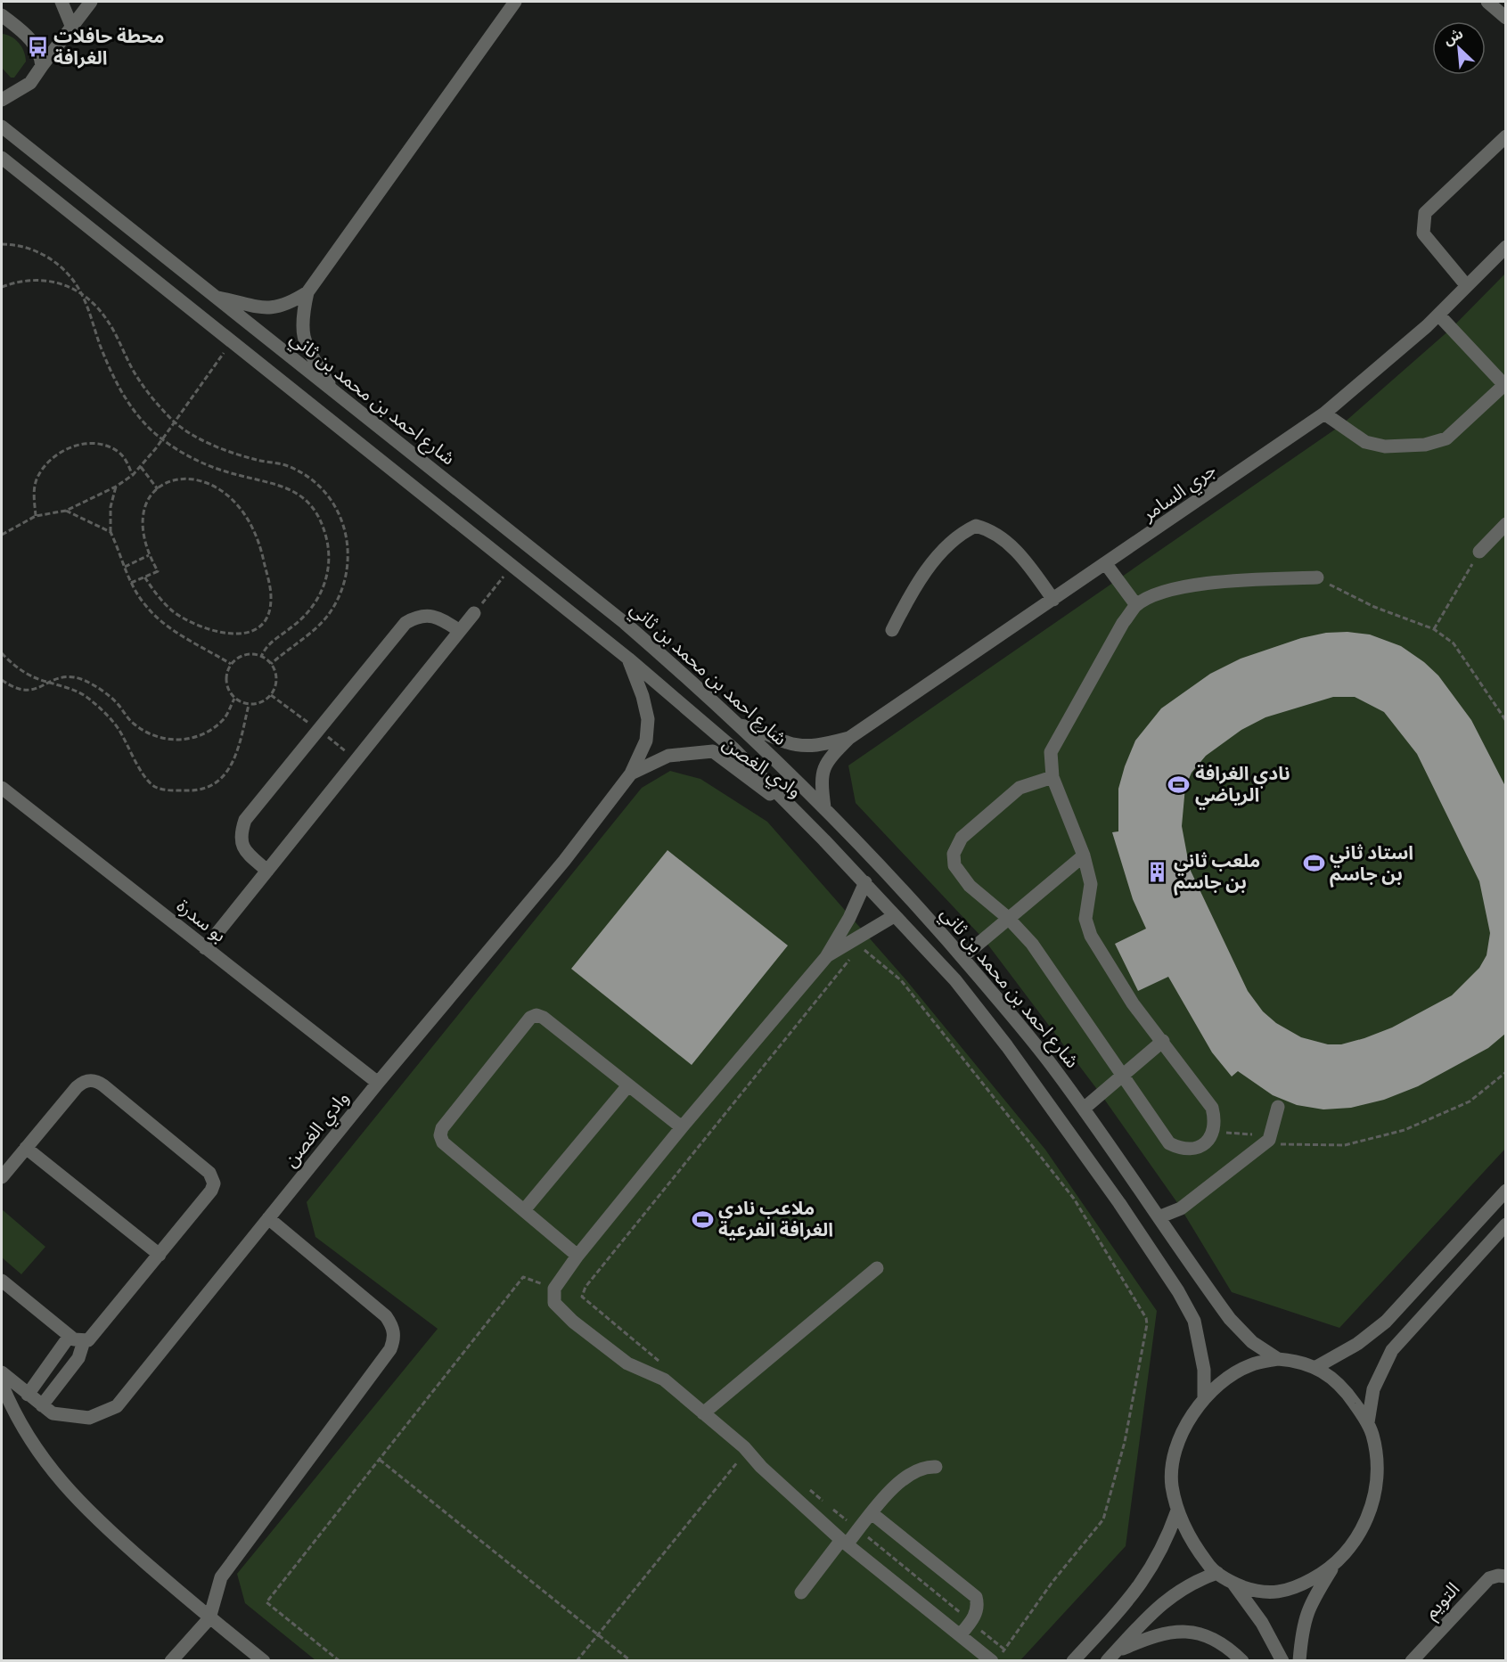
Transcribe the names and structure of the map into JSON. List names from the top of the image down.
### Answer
{
  "streets": {
    "street": [
      "شارع احمد بن محمد بن ثاني",
      "جري السامر",
      "وادي الغصن",
      "بو سدرة",
      "التويم"
    ]
  },
  "crossings": [
    ["شارع احمد بن محمد بن ثاني", "جري السامر"],
    ["شارع احمد بن محمد بن ثاني", "وادي الغصن"],
    ["وادي الغصن", "بو سدرة"]
  ],
  "places": {
    "bus stop": ["محطة حافلات الغرافة"],
    "sports": ["نادي الغرافة الرياضي", "استاد ثاني بن جاسم", "ملاعب نادي الغرافة الفرعية"],
    "building": ["ملعب ثاني بن جاسم"]
  },
  "north": "top left"
}
